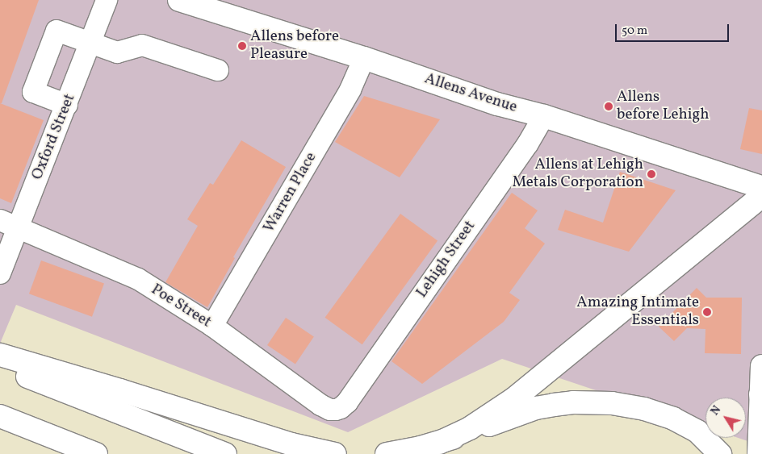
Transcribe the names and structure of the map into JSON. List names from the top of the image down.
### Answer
{
  "streets": {
    "main road": ["Allens Avenue"],
    "street": [
      "Oxford Street",
      "Warren Place",
      "Lehigh Street",
      "Poe Street"
    ]
  },
  "crossings": [
    ["Allens Avenue", "Warren Place"],
    ["Allens Avenue", "Lehigh Street"],
    ["Oxford Street", "Poe Street"],
    ["Warren Place", "Poe Street"],
    ["Lehigh Street", "Poe Street"]
  ],
  "places": [
    "Allens before Pleasure",
    "Allens before Lehigh",
    "Allens at Lehigh Metals Corporation",
    "Amazing Intimate Essentials"
  ],
  "scale_bar": "50 m",
  "north": "top left"
}
